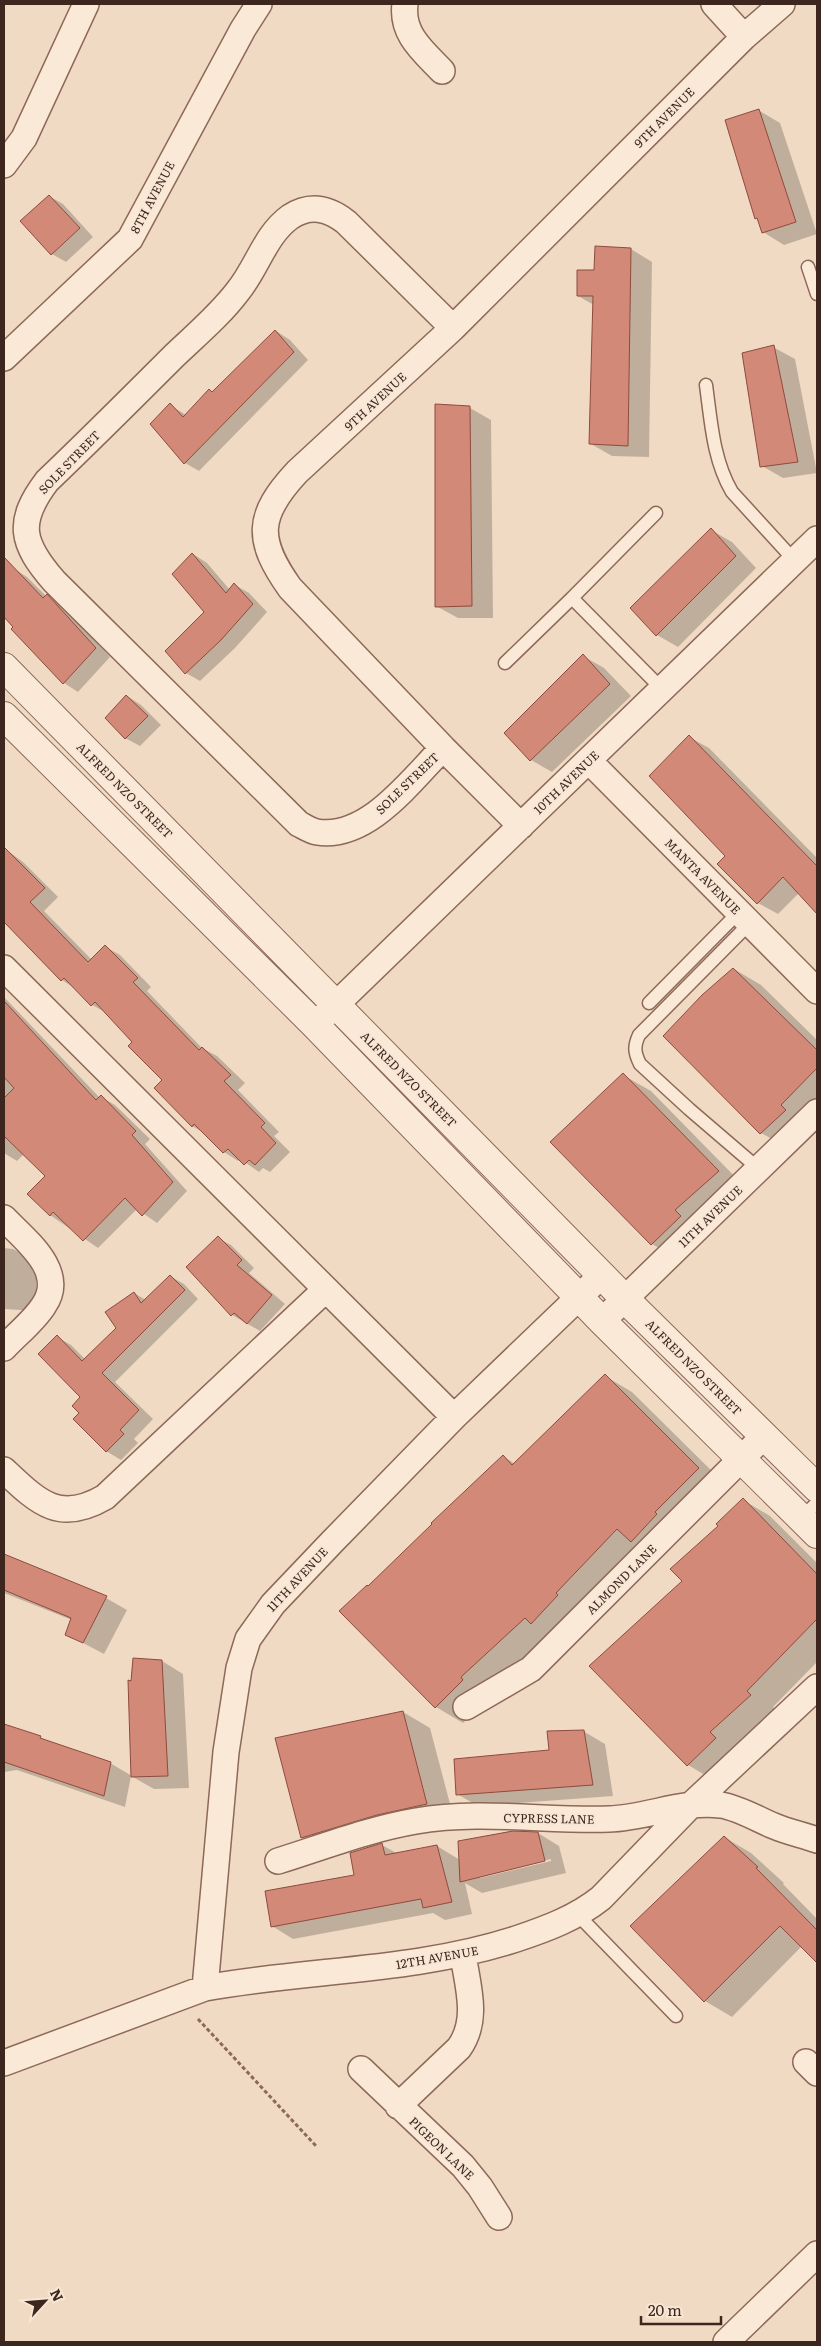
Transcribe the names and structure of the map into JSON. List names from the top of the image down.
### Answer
{
  "streets": {
    "street": [
      "9TH AVENUE",
      "8TH AVENUE",
      "SOLE STREET",
      "10TH AVENUE",
      "ALFRED NZO STREET",
      "MANTA AVENUE",
      "11TH AVENUE",
      "ALMOND LANE",
      "CYPRESS LANE",
      "12TH AVENUE",
      "PIGEON LANE"
    ]
  },
  "crossings": [
    ["9TH AVENUE", "SOLE STREET"],
    ["9TH AVENUE", "10TH AVENUE"],
    ["10TH AVENUE", "ALFRED NZO STREET"],
    ["10TH AVENUE", "MANTA AVENUE"],
    ["ALFRED NZO STREET", "11TH AVENUE"],
    ["ALFRED NZO STREET", "ALMOND LANE"],
    ["11TH AVENUE", "12TH AVENUE"],
    ["CYPRESS LANE", "12TH AVENUE"],
    ["12TH AVENUE", "PIGEON LANE"]
  ],
  "scale_bar": "20 m",
  "north": "top right"
}
